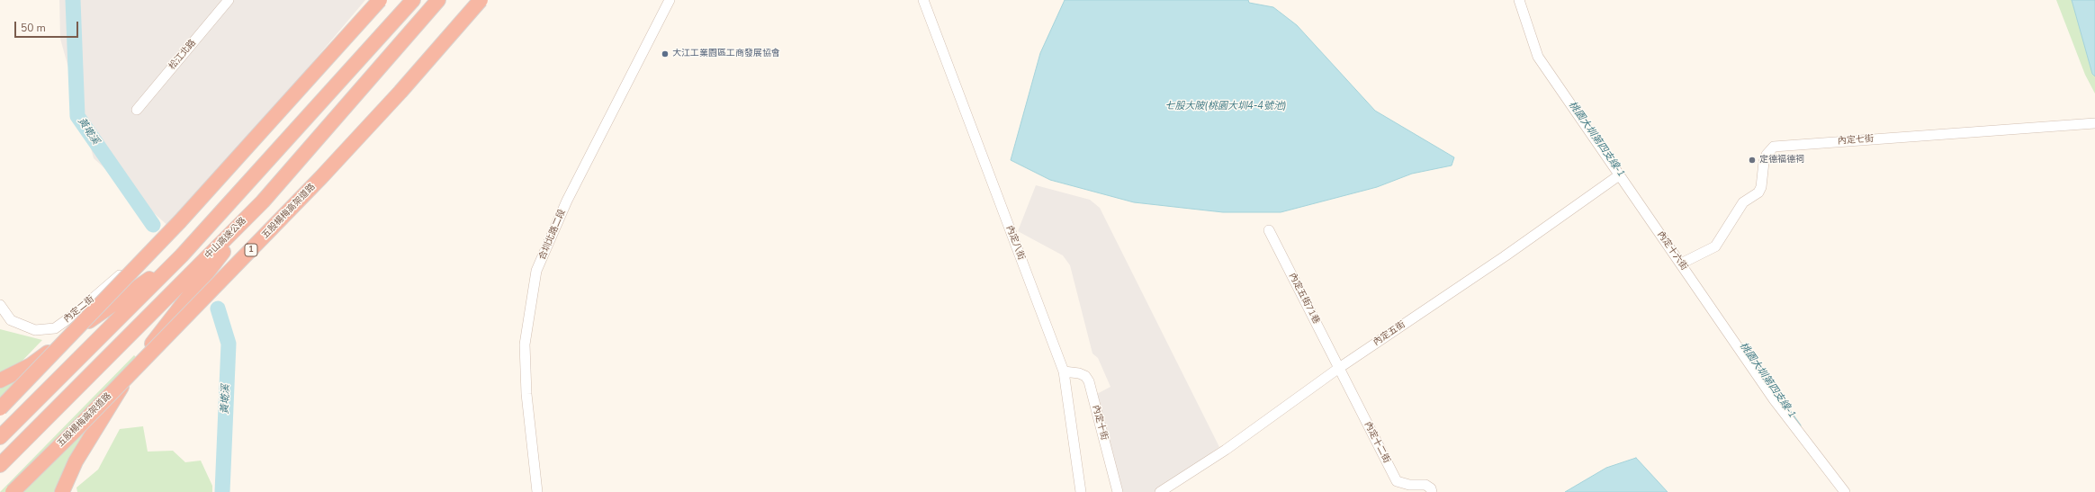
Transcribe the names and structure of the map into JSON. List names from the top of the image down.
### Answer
{
  "streets": {
    "highway": ["五股楊梅高架道路", "中山高速公路", "1"],
    "street": [
      "松江北路",
      "內定七街",
      "合圳北路二段",
      "內定八街",
      "內定十六街",
      "內定五街71巷",
      "內定二街",
      "內定五街",
      "內定十街",
      "內定十二街"
    ]
  },
  "crossings": [
    ["內定七街", "內定十六街"],
    ["內定八街", "內定十街"],
    ["內定十六街", "內定五街"],
    ["內定五街71巷", "內定五街"],
    ["內定五街71巷", "內定十二街"],
    ["內定五街", "內定十二街"]
  ],
  "water": ["七股大陂(桃園大圳4-4號池)", "黃墘溪", "桃園大圳第四支線-1"],
  "places": ["大江工業園區工商發展協會", "定德福德祠"],
  "scale_bar": "50 m"
}
